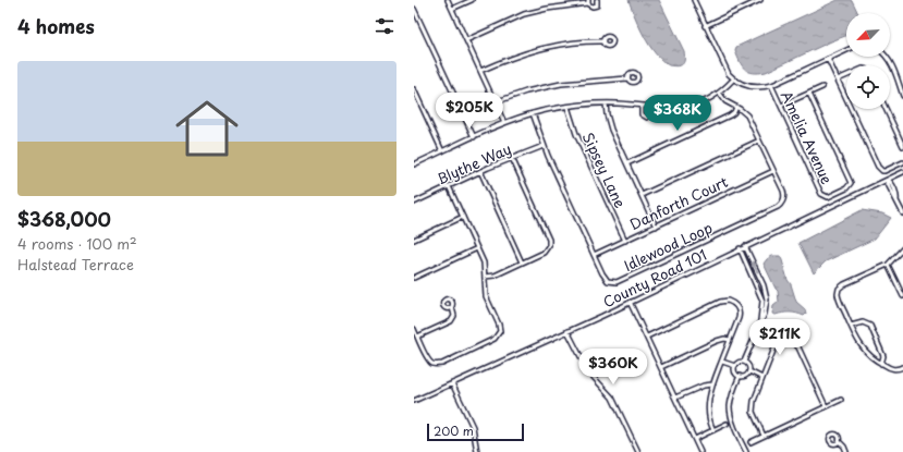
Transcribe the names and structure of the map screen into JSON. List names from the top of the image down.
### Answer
{
  "streets": {
    "street": [
      "Amelia Avenue",
      "Blythe Way",
      "Sipsey Lane",
      "Danforth Court",
      "Idlewood Loop",
      "County Road 101"
    ]
  },
  "crossings": [
    ["Blythe Way", "Idlewood Loop"],
    ["Sipsey Lane", "Danforth Court"],
    ["Danforth Court", "Idlewood Loop"]
  ],
  "scale_bar": "200 m",
  "north": "bottom left",
  "page": {
    "heading": "4 homes",
    "list": [
      {
        "name": "$368,000",
        "note": "4 rooms · 100 m² · Halstead Terrace"
      }
    ],
    "price": [
      "$205K",
      "$368K",
      "$211K",
      "$360K"
    ],
    "scale": "200 m"
  }
}
